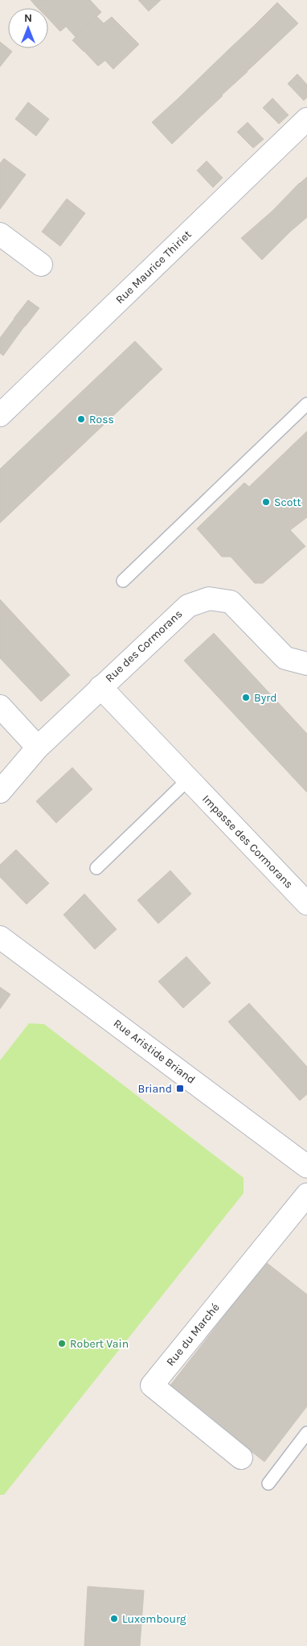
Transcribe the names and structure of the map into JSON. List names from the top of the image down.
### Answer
{
  "streets": {
    "street": [
      "Rue Maurice Thiriet",
      "Rue des Cormorans",
      "Impasse des Cormorans",
      "Rue Aristide Briand",
      "Rue du Marché"
    ]
  },
  "crossings": [
    ["Rue des Cormorans", "Impasse des Cormorans"]
  ],
  "places": {
    "other": [
      "Ross",
      "Scott",
      "Byrd",
      "Robert Vain",
      "Luxembourg"
    ],
    "transit": ["Briand"]
  },
  "north": "top"
}
